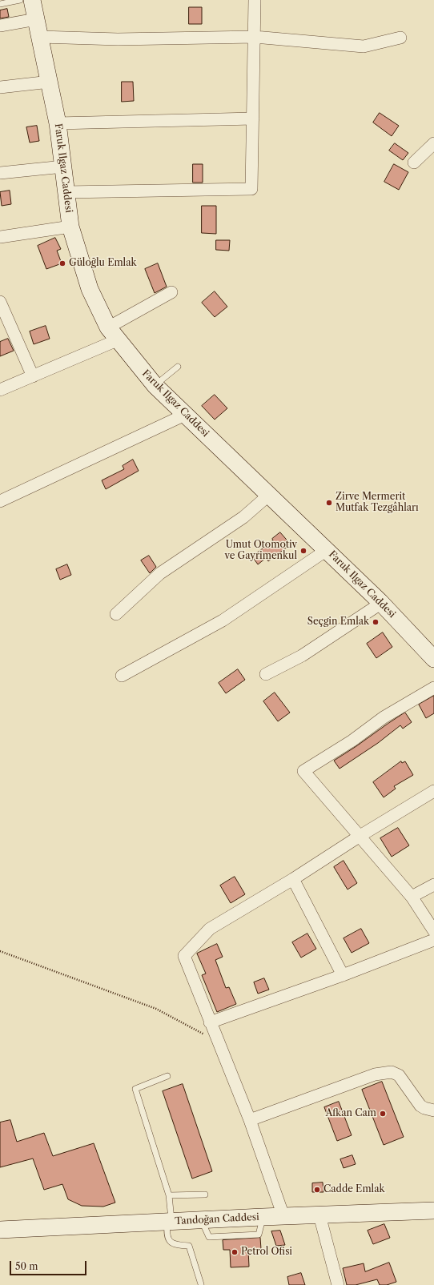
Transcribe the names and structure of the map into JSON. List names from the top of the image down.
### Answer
{
  "streets": {
    "street": ["Faruk Ilgaz Caddesi", "Tandoğan Caddesi"]
  },
  "places": [
    "Güloğlu Emlak",
    "Zirve Mermerit Mutfak Tezgâhları",
    "Umut Otomotiv ve Gayrimenkul",
    "Seçgin Emlak",
    "Afkan Cam",
    "Cadde Emlak",
    "Petrol Ofisi"
  ],
  "scale_bar": "50 m"
}
